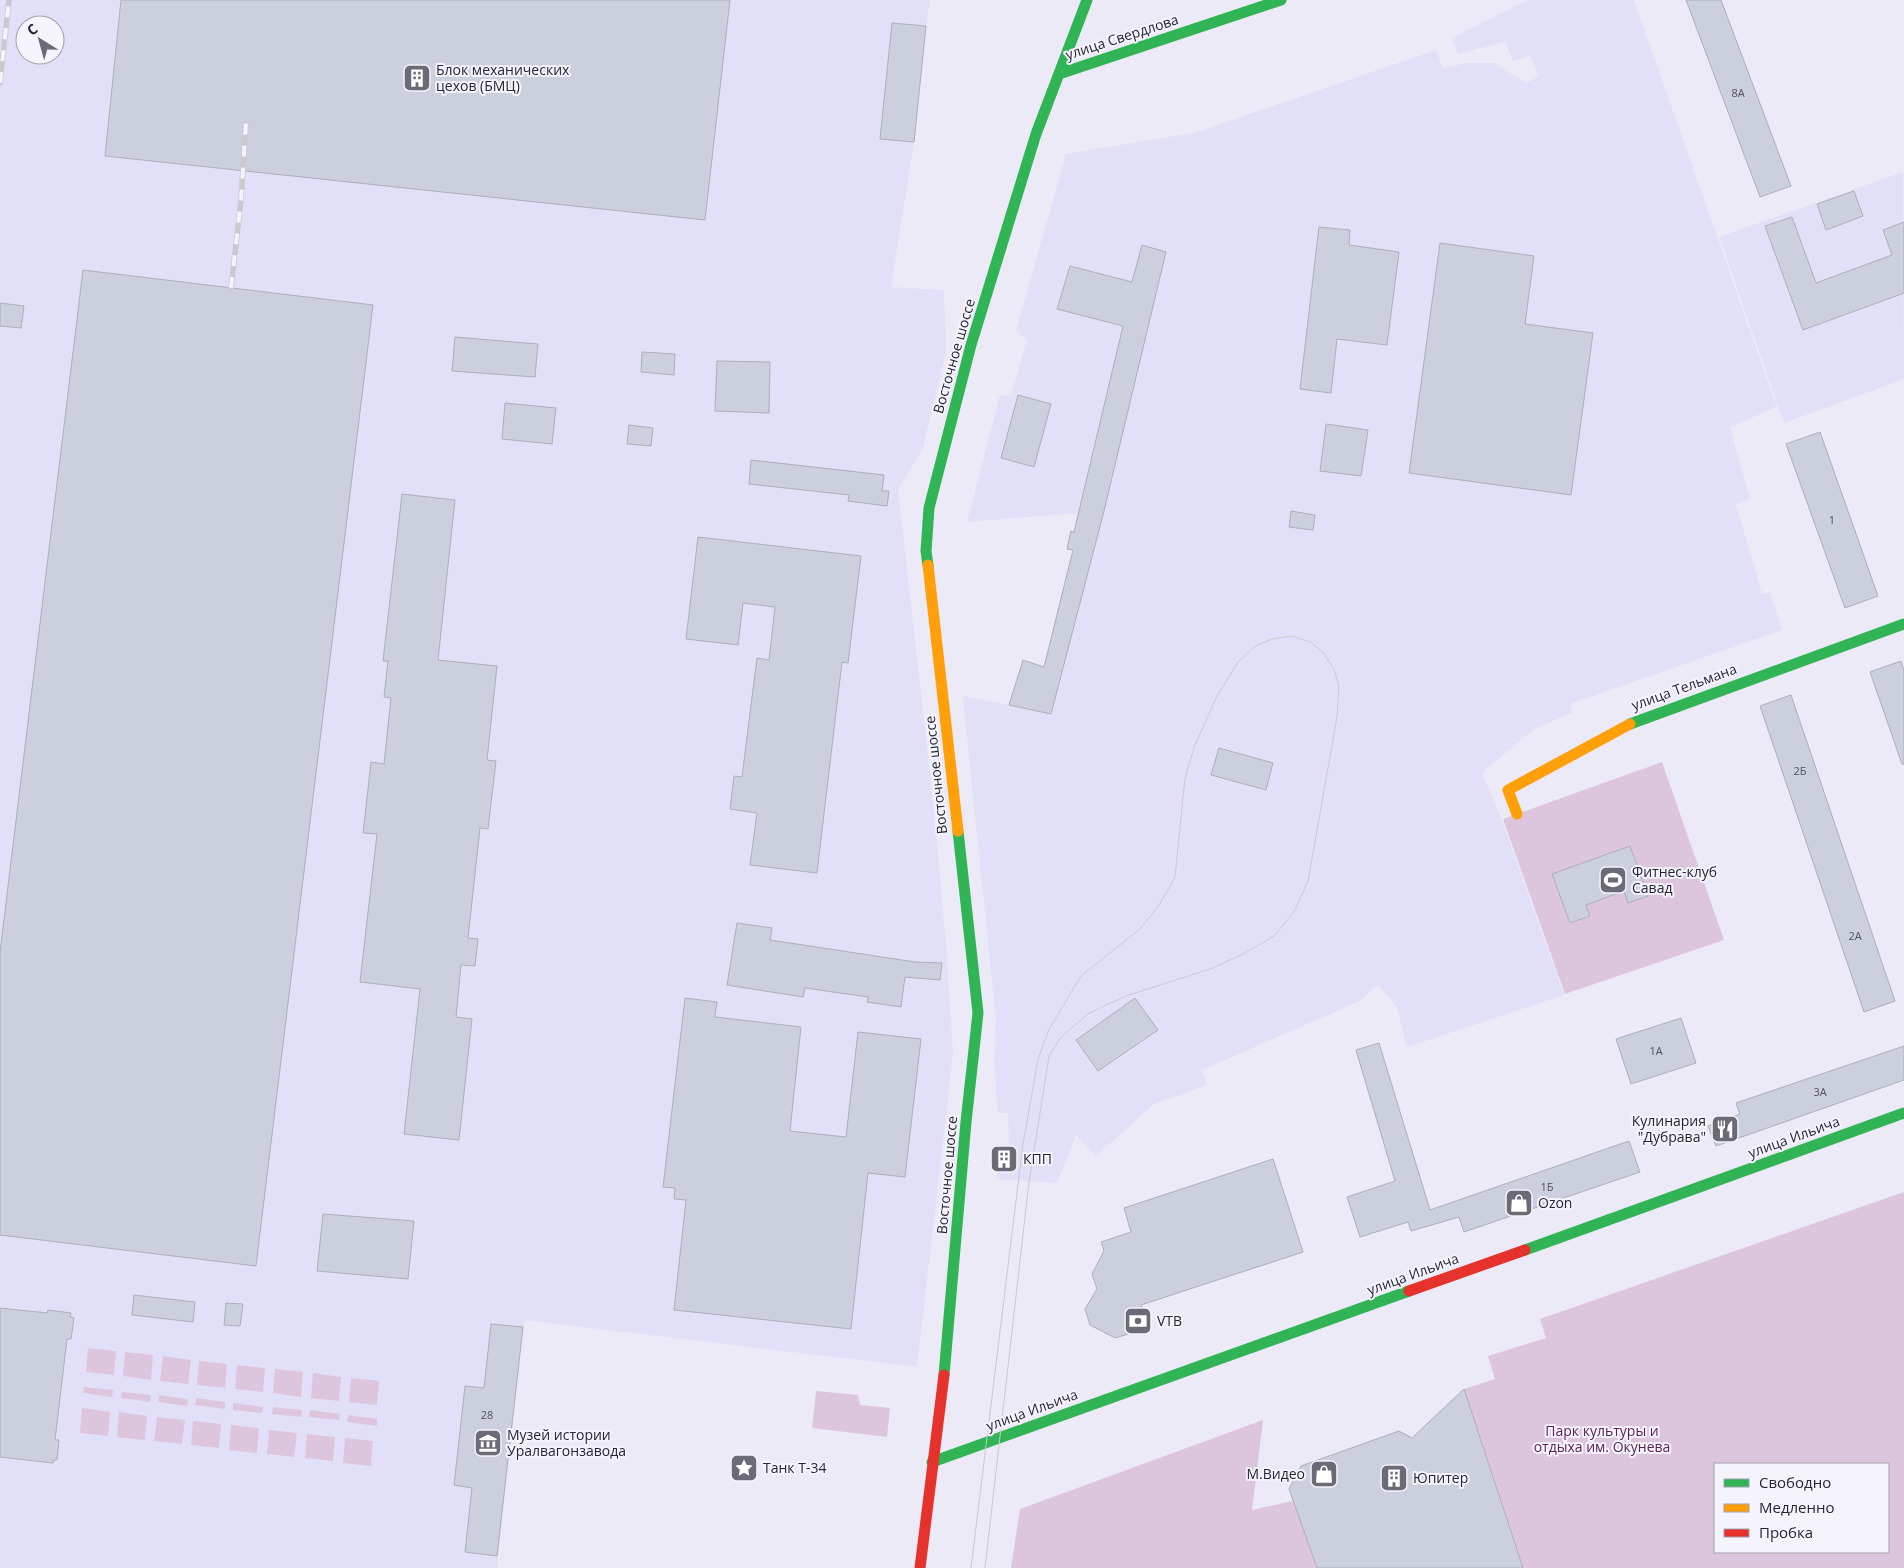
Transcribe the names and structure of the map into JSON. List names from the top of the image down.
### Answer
{
  "streets": {
    "street": [
      "улица Свердлова",
      "Восточное шоссе",
      "улица Тельмана",
      "улица Ильича"
    ]
  },
  "crossings": [
    ["улица Свердлова", "Восточное шоссе"],
    ["Восточное шоссе", "улица Ильича"]
  ],
  "parks": ["Парк культуры и отдыха им. Окунева"],
  "places": {
    "building": ["Блок механических цехов (БМЦ)", "КПП", "Юпитер"],
    "sports": ["Фитнес-клуб Савад"],
    "restaurant": ["Кулинария \"Дубрава\""],
    "shop": ["Ozon", "М.Видео"],
    "bank": ["VTB"],
    "museum": ["Музей истории Уралвагонзавода"],
    "place": ["Танк Т-34"]
  },
  "house_numbers": [
    "8А",
    "1",
    "2Б",
    "2А",
    "1А",
    "3А",
    "1Б",
    "28"
  ],
  "legend": ["Свободно", "Медленно", "Пробка"],
  "north": "top left"
}
